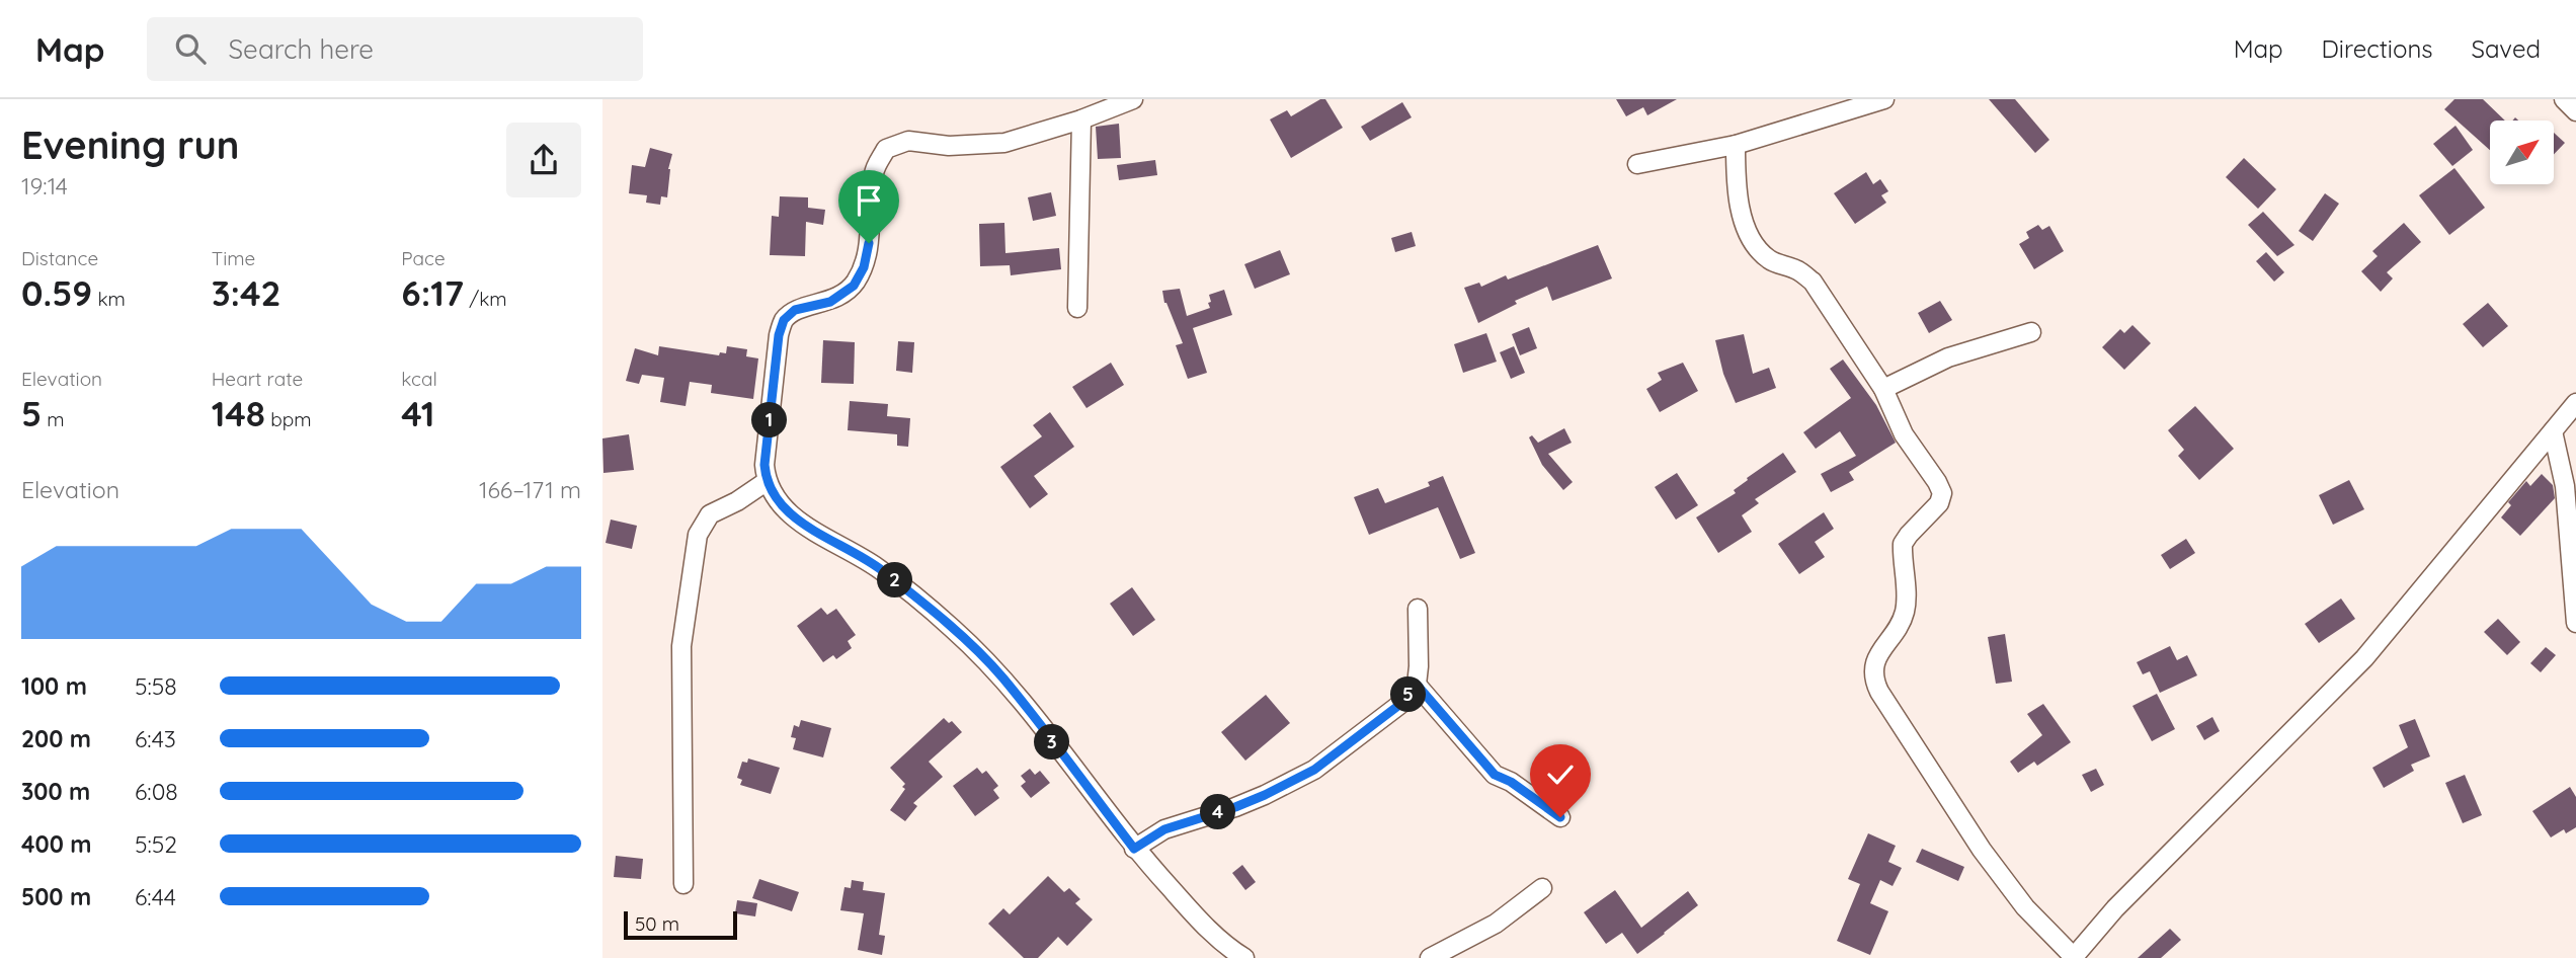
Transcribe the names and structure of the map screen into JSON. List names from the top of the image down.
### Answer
{
  "scale_bar": "50 m",
  "north": "top right",
  "page": {
    "header": "Map",
    "search": "Search here",
    "nav": ["Map", "Directions", "Saved"],
    "heading": ["Evening run", "19:14"],
    "stats": [
      ["Distance", "0.59 km"],
      ["Time", "3:42"],
      ["Pace", "6:17 /km"],
      ["Elevation", "5 m"],
      ["Heart rate", "148 bpm"],
      ["kcal", "41"]
    ],
    "pins": [
      "1",
      "2",
      "5",
      "3",
      "4"
    ],
    "chart": ["Elevation", "166–171 m"],
    "list": [
      {
        "name": "100 m",
        "note": "5:58"
      },
      {
        "name": "200 m",
        "note": "6:43"
      },
      {
        "name": "300 m",
        "note": "6:08"
      },
      {
        "name": "400 m",
        "note": "5:52"
      },
      {
        "name": "500 m",
        "note": "6:44"
      }
    ],
    "scale": "50 m"
  }
}
